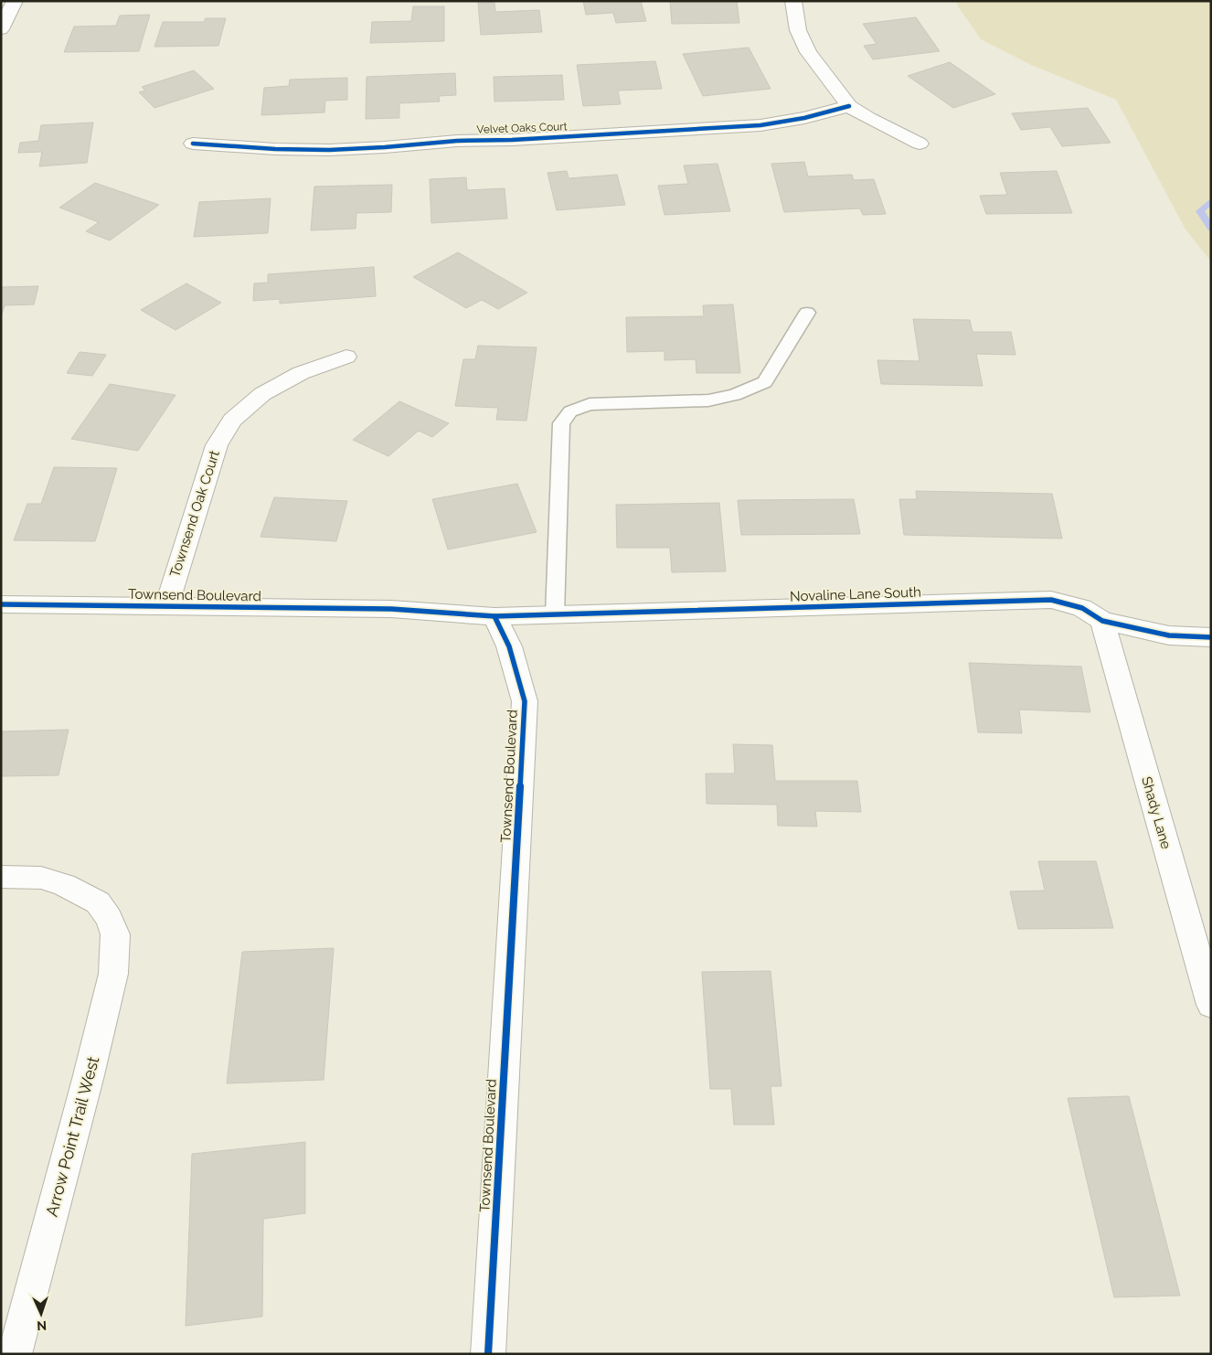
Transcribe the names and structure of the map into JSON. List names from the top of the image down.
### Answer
{
  "streets": {
    "street": [
      "Velvet Oaks Court",
      "Townsend Oak Court",
      "Novaline Lane South",
      "Townsend Boulevard",
      "Shady Lane",
      "Arrow Point Trail West"
    ]
  },
  "crossings": [
    ["Townsend Oak Court", "Townsend Boulevard"],
    ["Novaline Lane South", "Townsend Boulevard"],
    ["Novaline Lane South", "Shady Lane"]
  ],
  "north": "bottom"
}
